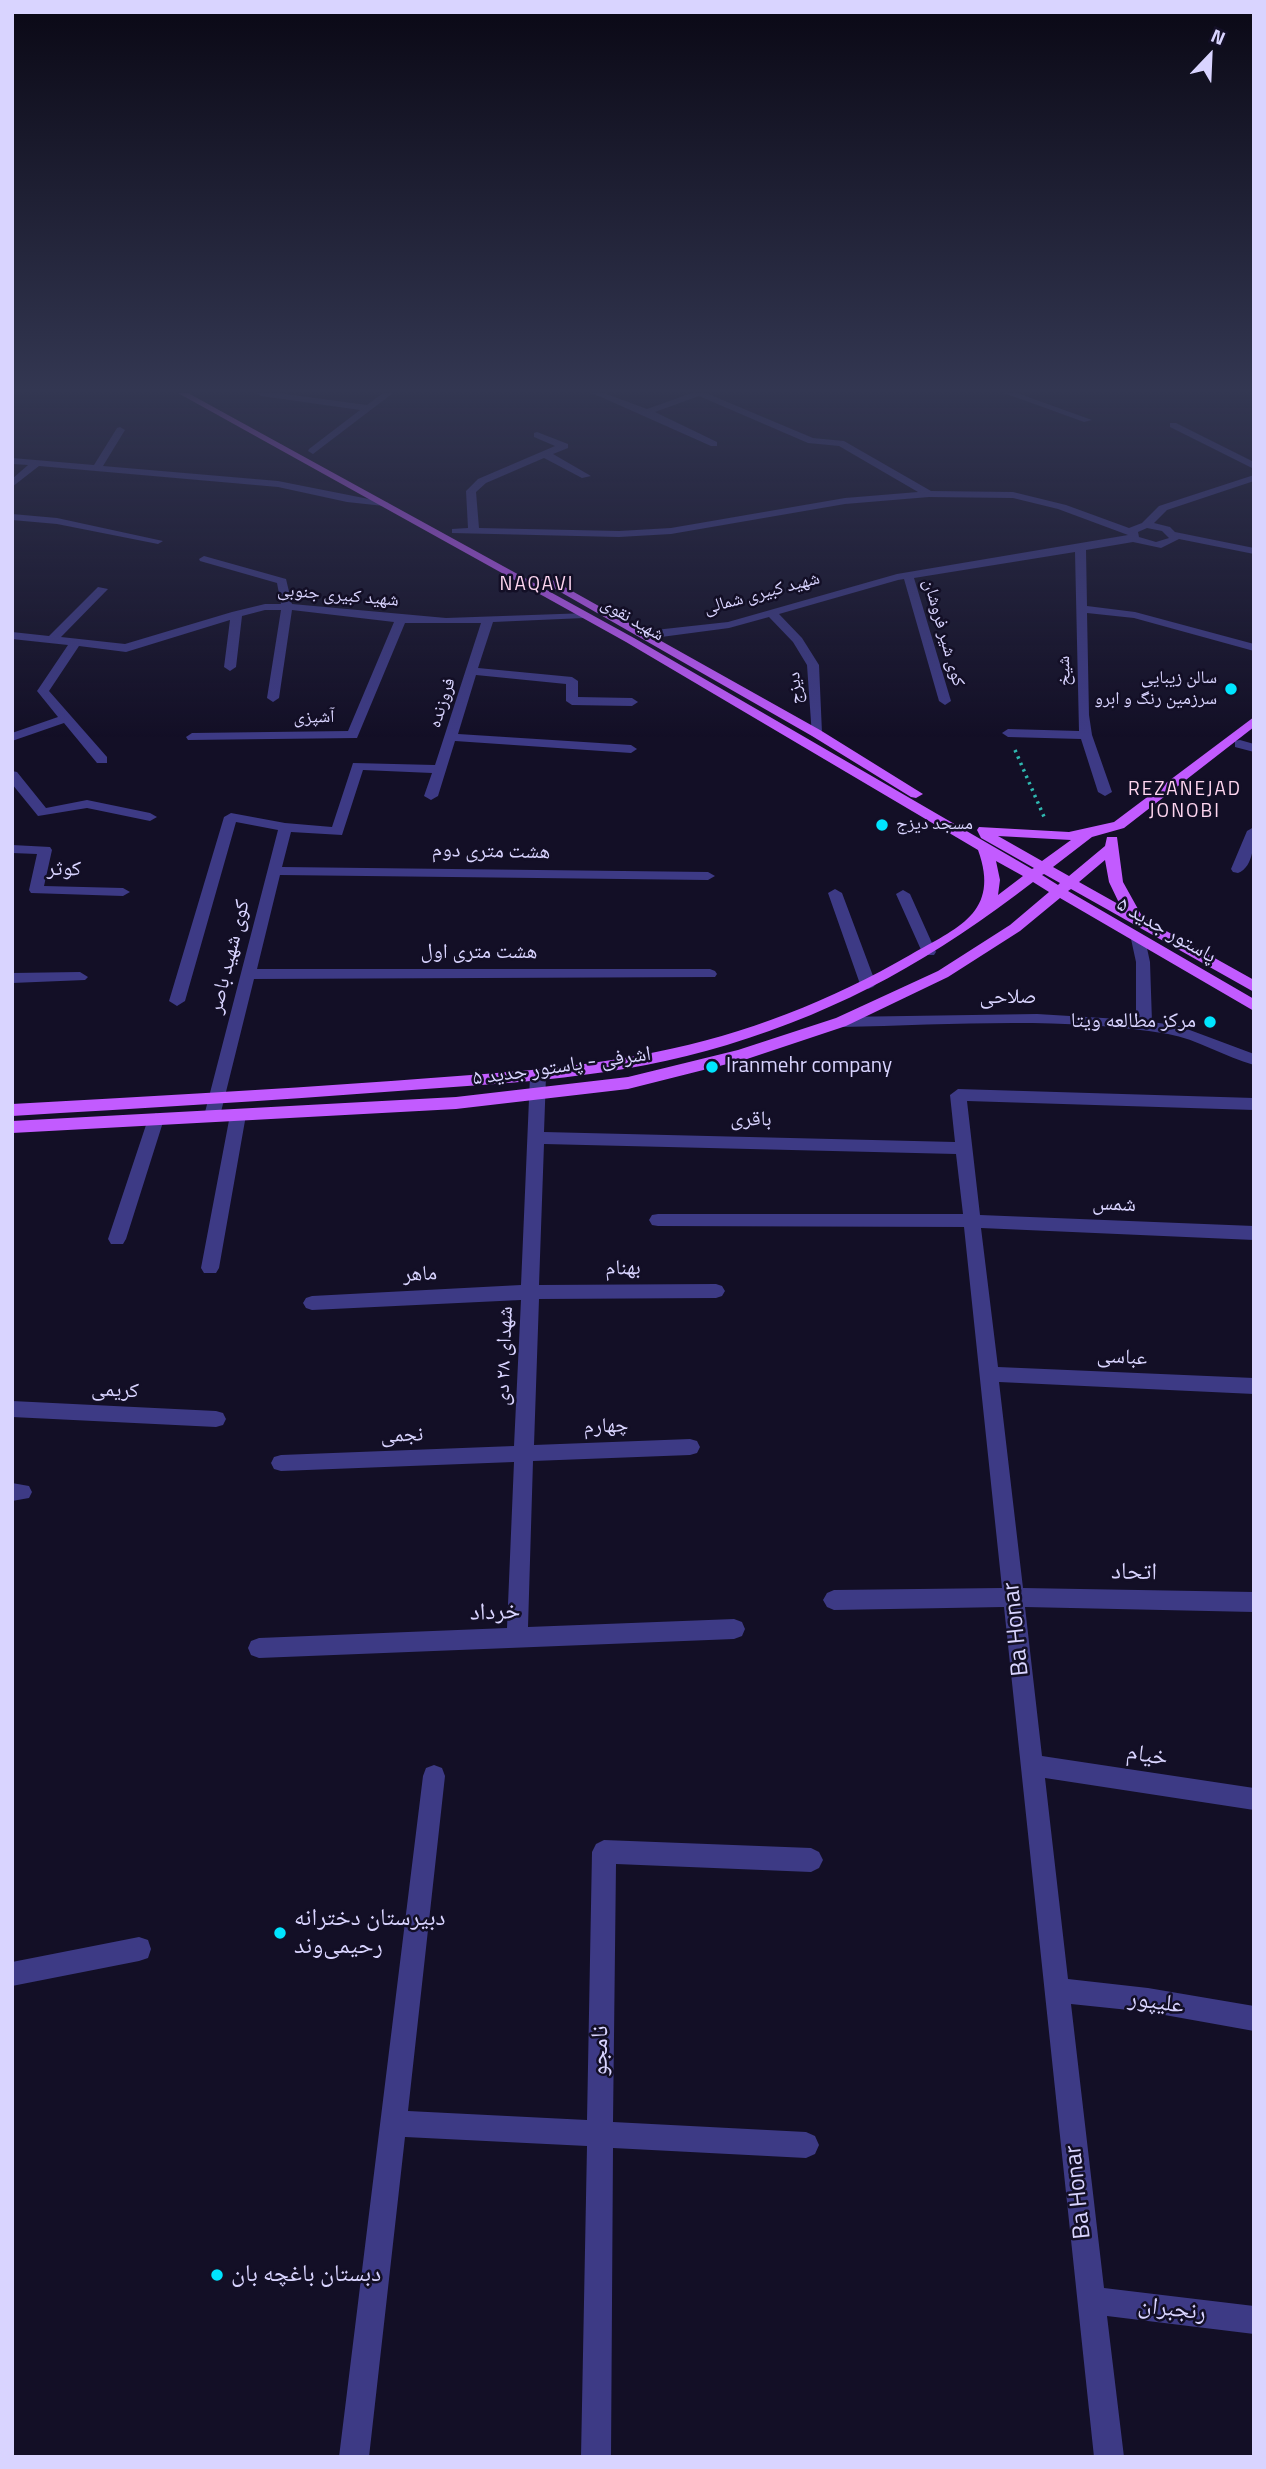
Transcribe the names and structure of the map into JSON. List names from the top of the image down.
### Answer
{
  "streets": {
    "main road": ["شهید نقوی", "پاستور جدید ۵", "اشرفی - پاستور جدید ۵"],
    "street": [
      "شهید کبیری شمالی",
      "شهید کبیری جنوبی",
      "کوی شیر فروشان",
      "شیخ",
      "دیزج",
      "فروزنده",
      "آشپزی",
      "هشت متری دوم",
      "کوثر",
      "هشت متری اول",
      "کوی شهید باصر",
      "صلاحی",
      "باقری",
      "شمس",
      "بهنام",
      "ماهر",
      "شهدای ۲۸ دی",
      "عباسی",
      "کریمی",
      "چهارم",
      "نجمی",
      "اتحاد",
      "خرداد",
      "Ba Honar",
      "خیام",
      "علیپور",
      "نامجو",
      "رنجبران"
    ]
  },
  "crossings": [
    ["شهید کبیری شمالی", "شهید نقوی"],
    ["شهید کبیری شمالی", "کوی شیر فروشان"],
    ["شهید کبیری شمالی", "شیخ"],
    ["شهید کبیری شمالی", "دیزج"],
    ["شهید کبیری جنوبی", "شهید نقوی"],
    ["شهید کبیری جنوبی", "فروزنده"],
    ["شهید کبیری جنوبی", "آشپزی"],
    ["شهید نقوی", "دیزج"],
    ["شهید نقوی", "پاستور جدید ۵"],
    ["شهید نقوی", "اشرفی - پاستور جدید ۵"],
    ["هشت متری دوم", "کوی شهید باصر"],
    ["پاستور جدید ۵", "اشرفی - پاستور جدید ۵"],
    ["هشت متری اول", "کوی شهید باصر"],
    ["کوی شهید باصر", "اشرفی - پاستور جدید ۵"],
    ["صلاحی", "اشرفی - پاستور جدید ۵"],
    ["اشرفی - پاستور جدید ۵", "شهدای ۲۸ دی"],
    ["باقری", "شهدای ۲۸ دی"],
    ["باقری", "Ba Honar"],
    ["شمس", "Ba Honar"],
    ["بهنام", "ماهر"],
    ["بهنام", "شهدای ۲۸ دی"],
    ["ماهر", "شهدای ۲۸ دی"],
    ["شهدای ۲۸ دی", "چهارم"],
    ["شهدای ۲۸ دی", "نجمی"],
    ["شهدای ۲۸ دی", "خرداد"],
    ["عباسی", "Ba Honar"],
    ["چهارم", "نجمی"],
    ["اتحاد", "Ba Honar"],
    ["Ba Honar", "خیام"],
    ["Ba Honar", "علیپور"],
    ["Ba Honar", "رنجبران"]
  ],
  "districts": ["NAQAVI", "REZANEJAD JONOBI"],
  "places": [
    "سالن زیبایی سرزمین رنگ و ابرو",
    "مسجد دیزج",
    "مرکز مطالعه ویتا",
    "Iranmehr company",
    "دبیرستان دخترانه رحیمی‌وند",
    "دبستان باغچه بان"
  ],
  "north": "top right"
}
